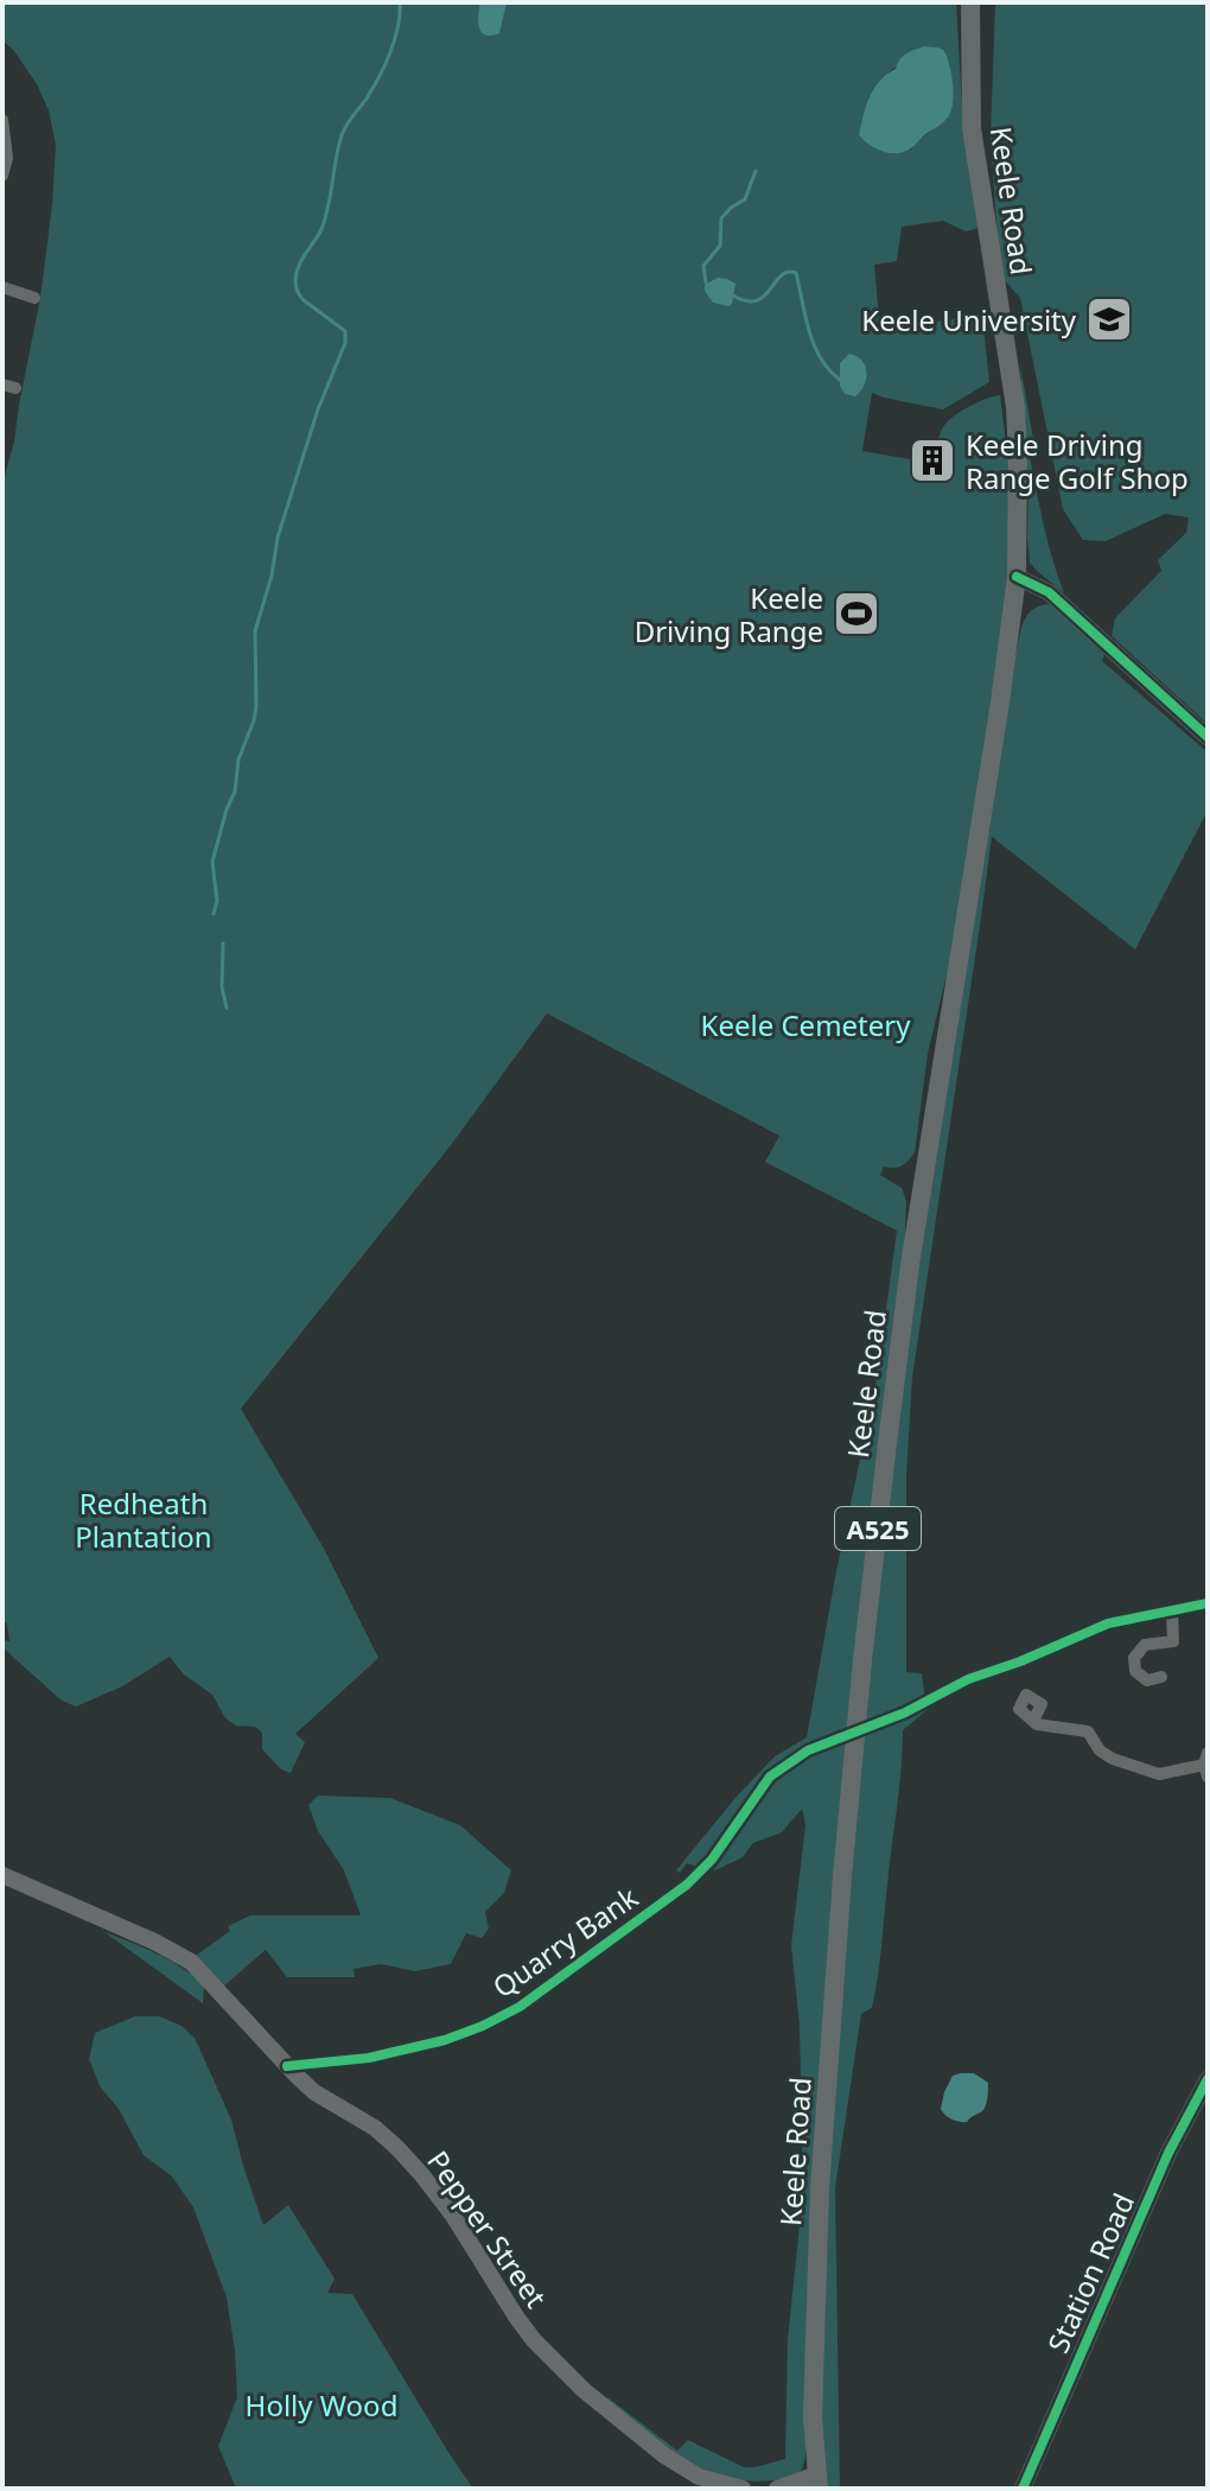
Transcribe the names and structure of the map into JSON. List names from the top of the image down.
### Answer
{
  "streets": {
    "main road": [
      "Keele Road",
      "A525",
      "Pepper Street",
      "Station Road"
    ],
    "street": ["Quarry Bank"]
  },
  "crossings": [
    ["Quarry Bank", "Pepper Street"]
  ],
  "parks": ["Keele Cemetery", "Redheath Plantation", "Holly Wood"],
  "places": {
    "school or university": ["Keele University"],
    "building": ["Keele Driving Range Golf Shop"],
    "sports": ["Keele Driving Range"]
  }
}
